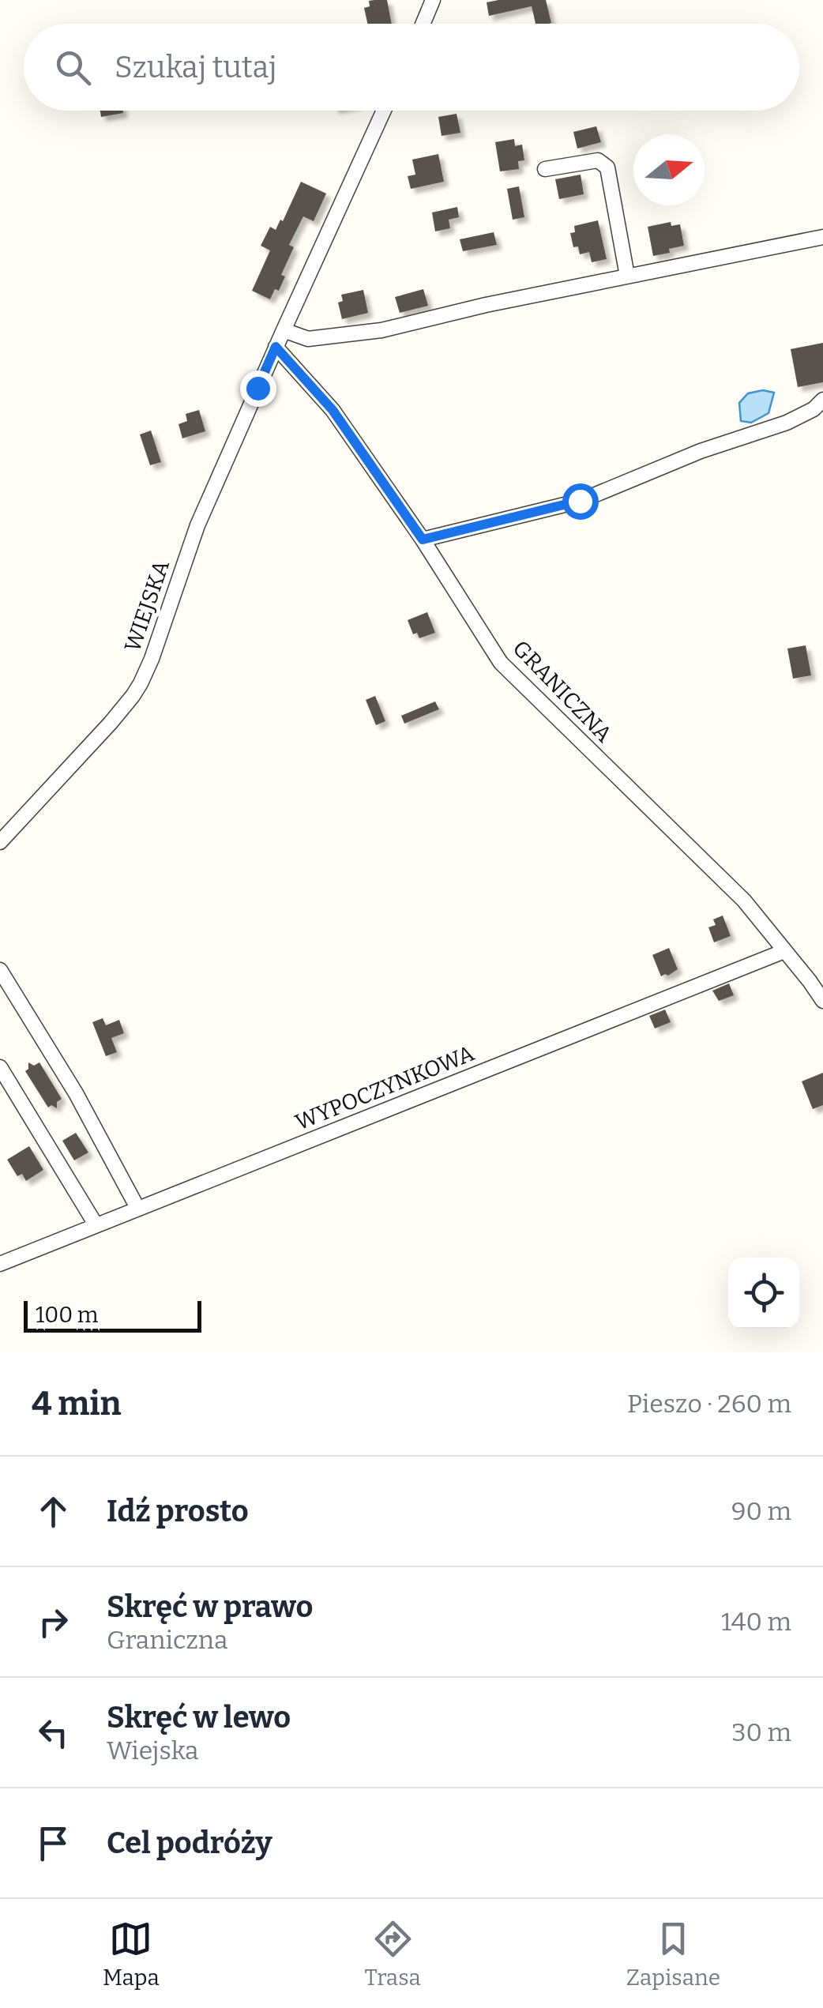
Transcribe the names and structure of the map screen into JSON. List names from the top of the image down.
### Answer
{
  "streets": {
    "street": ["WIEJSKA", "GRANICZNA", "WYPOCZYNKOWA"]
  },
  "crossings": [
    ["WIEJSKA", "GRANICZNA"],
    ["GRANICZNA", "WYPOCZYNKOWA"]
  ],
  "scale_bar": "100 m",
  "north": "right",
  "page": {
    "search": "Szukaj tutaj",
    "scale": "100 m",
    "heading": ["4 min", "Pieszo · 260 m"],
    "list": [
      ["Idź prosto", "90 m"],
      ["Skręć w prawo", "Graniczna", "140 m"],
      ["Skręć w lewo", "Wiejska", "30 m"],
      "Cel podróży"
    ],
    "nav": ["Mapa", "Trasa", "Zapisane"]
  }
}
